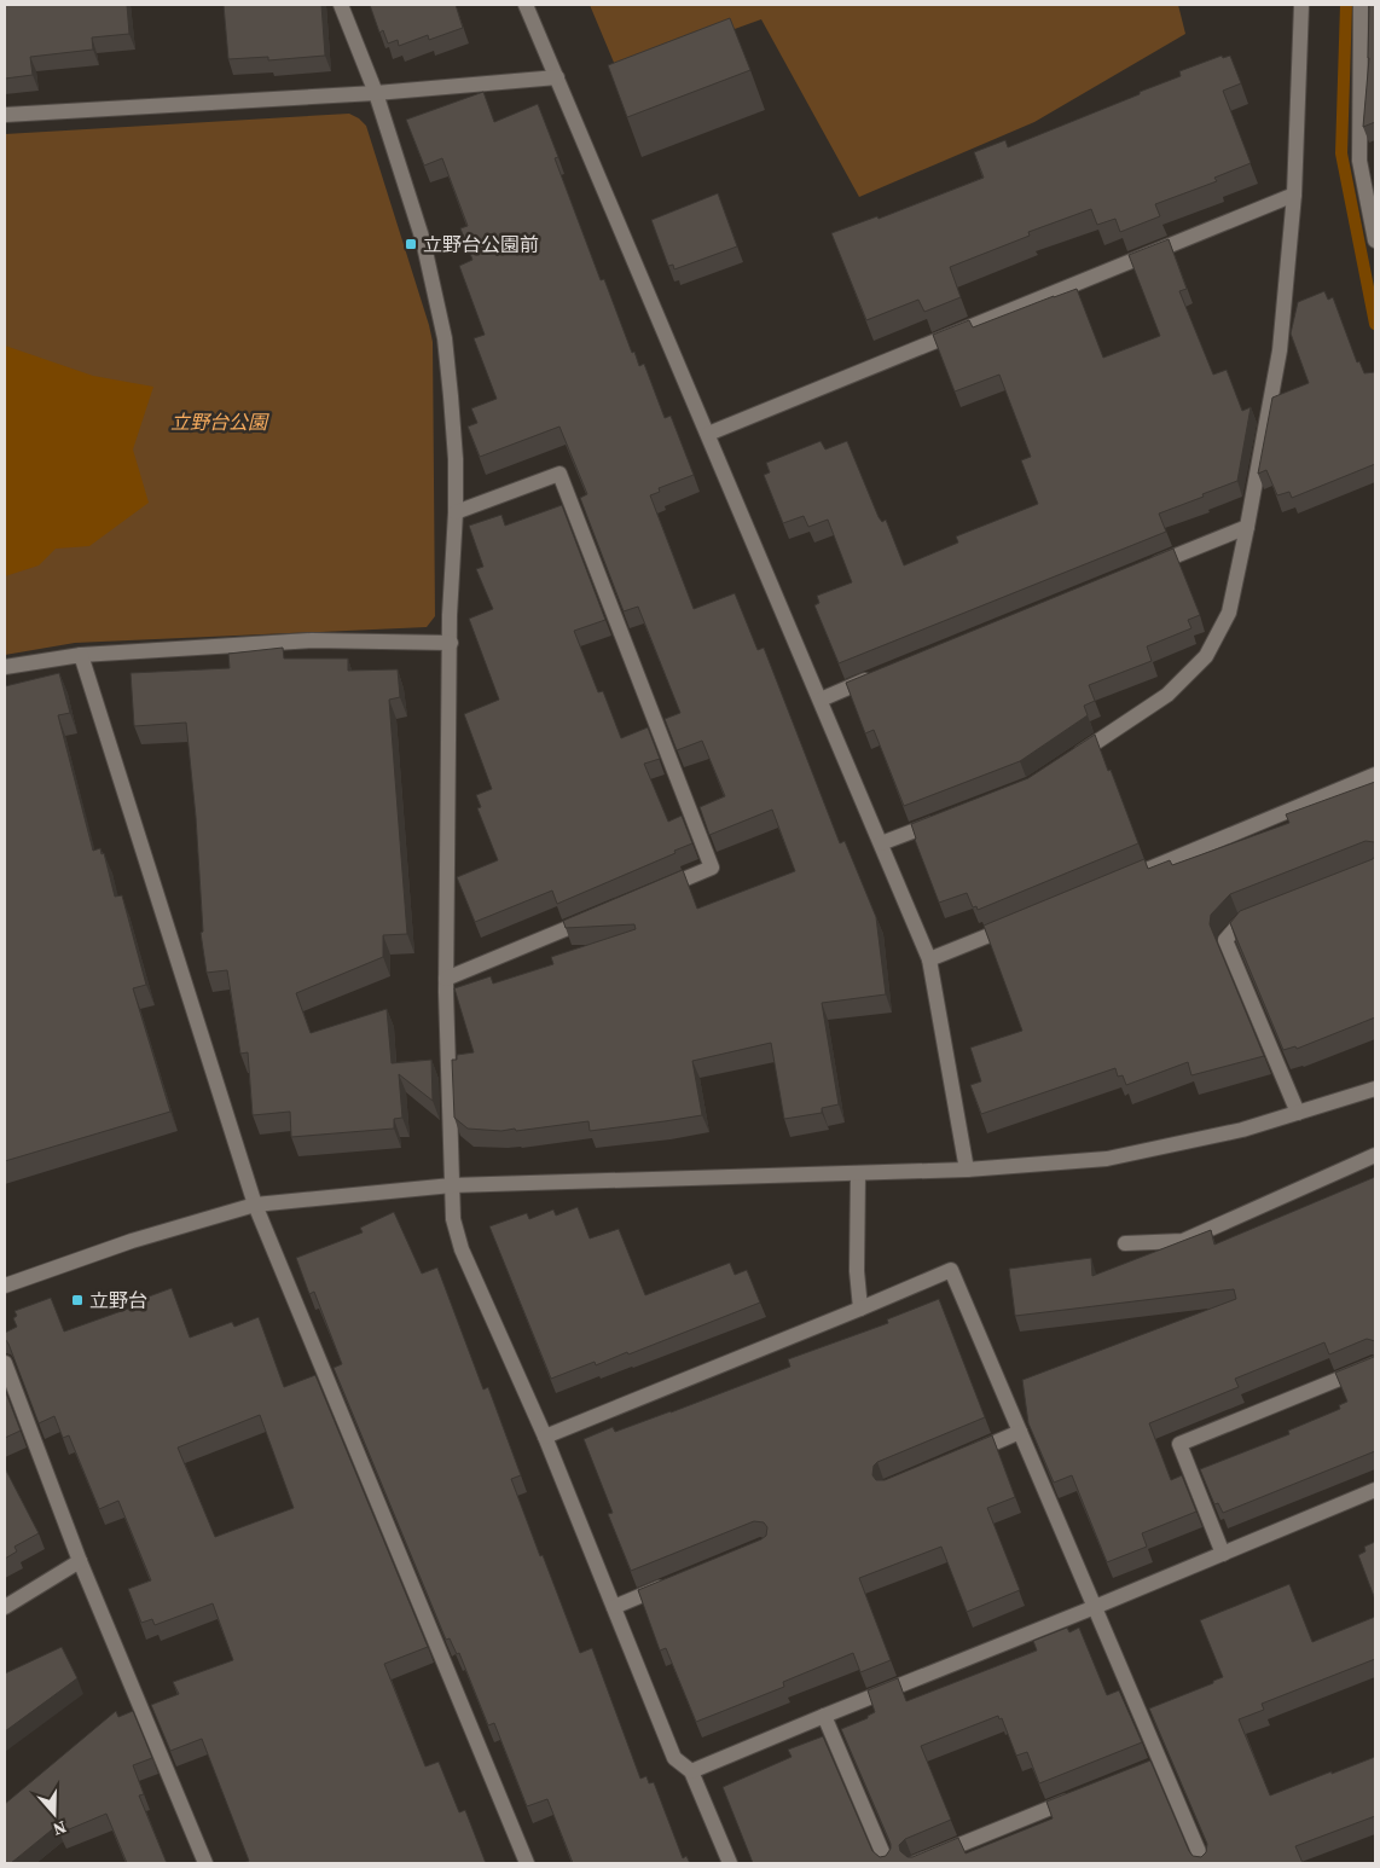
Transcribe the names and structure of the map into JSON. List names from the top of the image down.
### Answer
{
  "parks": ["立野台公園"],
  "places": {
    "transit": ["立野台公園前", "立野台"]
  },
  "north": "bottom"
}
